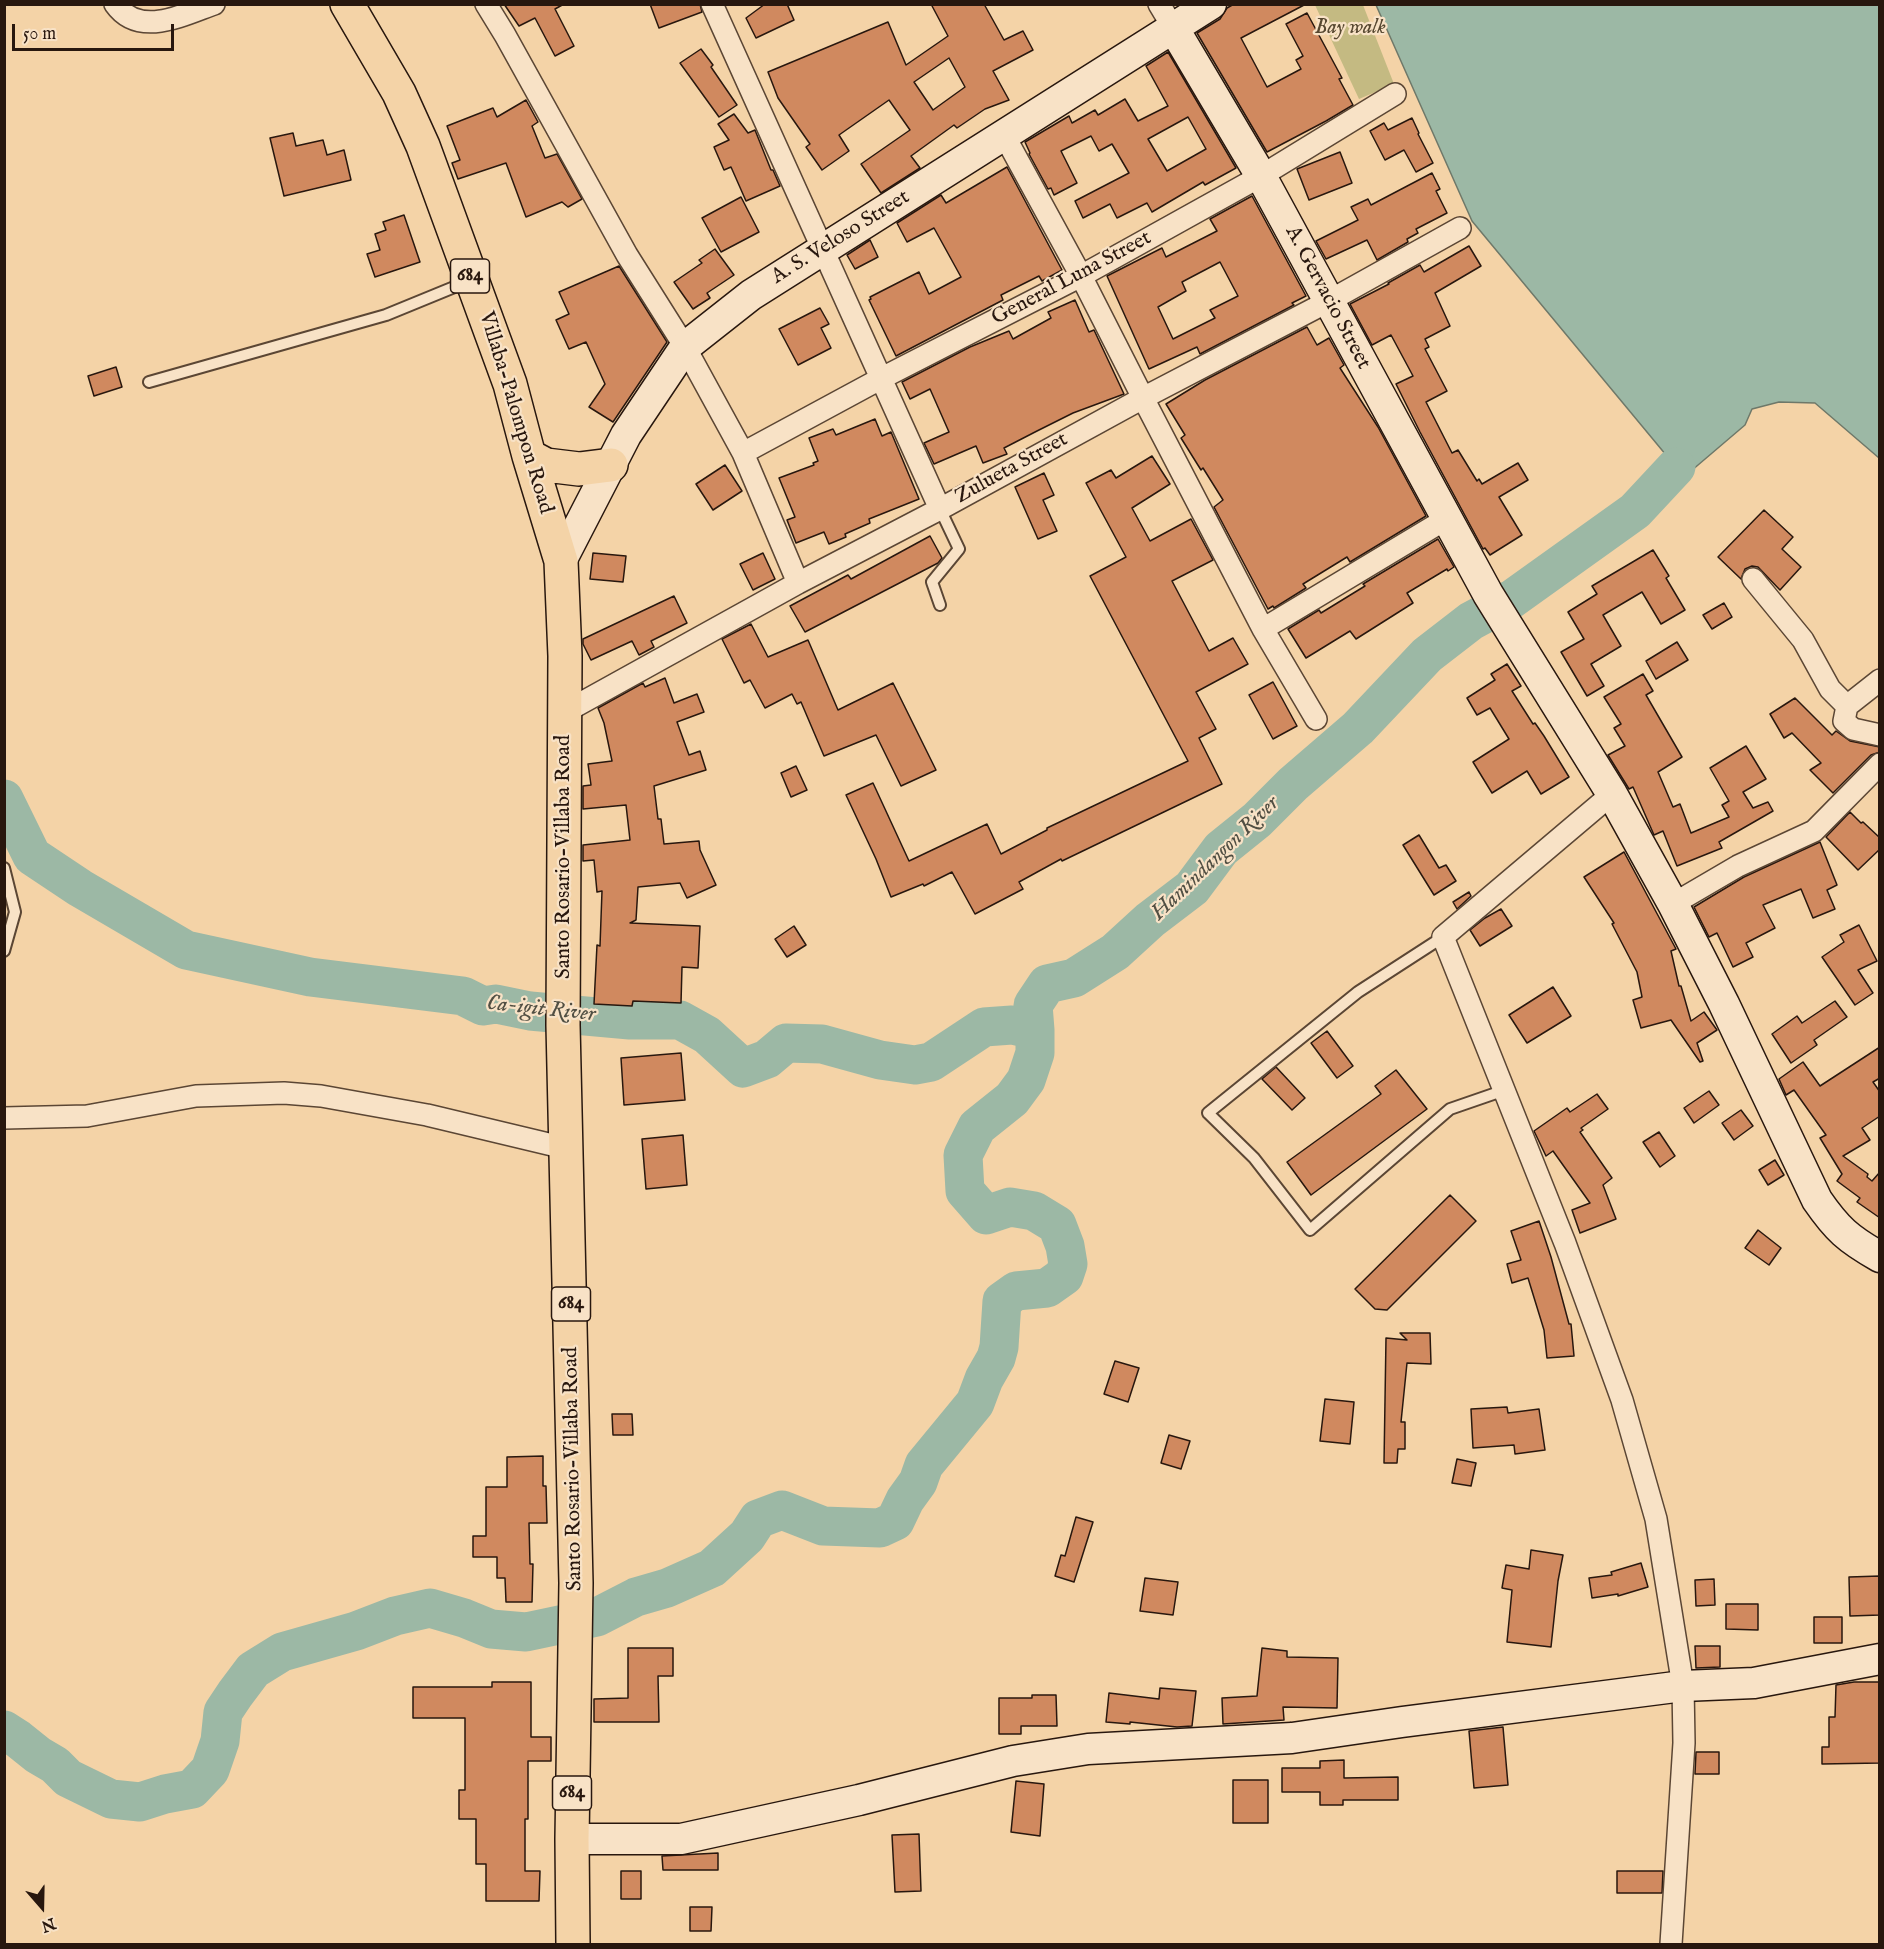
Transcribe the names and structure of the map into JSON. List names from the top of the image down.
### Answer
{
  "streets": {
    "main road": ["684", "Villaba-Palompon Road", "Santo Rosario-Villaba Road"],
    "street": [
      "A. S. Veloso Street",
      "General Luna Street",
      "A. Gervacio Street",
      "Zulueta Street"
    ]
  },
  "crossings": [
    ["A. S. Veloso Street", "A. Gervacio Street"],
    ["A. S. Veloso Street", "Villaba-Palompon Road"],
    ["A. S. Veloso Street", "Santo Rosario-Villaba Road"],
    ["General Luna Street", "A. Gervacio Street"],
    ["A. Gervacio Street", "Zulueta Street"],
    ["Villaba-Palompon Road", "Santo Rosario-Villaba Road"],
    ["Zulueta Street", "Santo Rosario-Villaba Road"]
  ],
  "water": ["Hamindangon River", "Ca-igit River"],
  "parks": ["Bay walk"],
  "scale_bar": "50 m",
  "north": "bottom"
}
